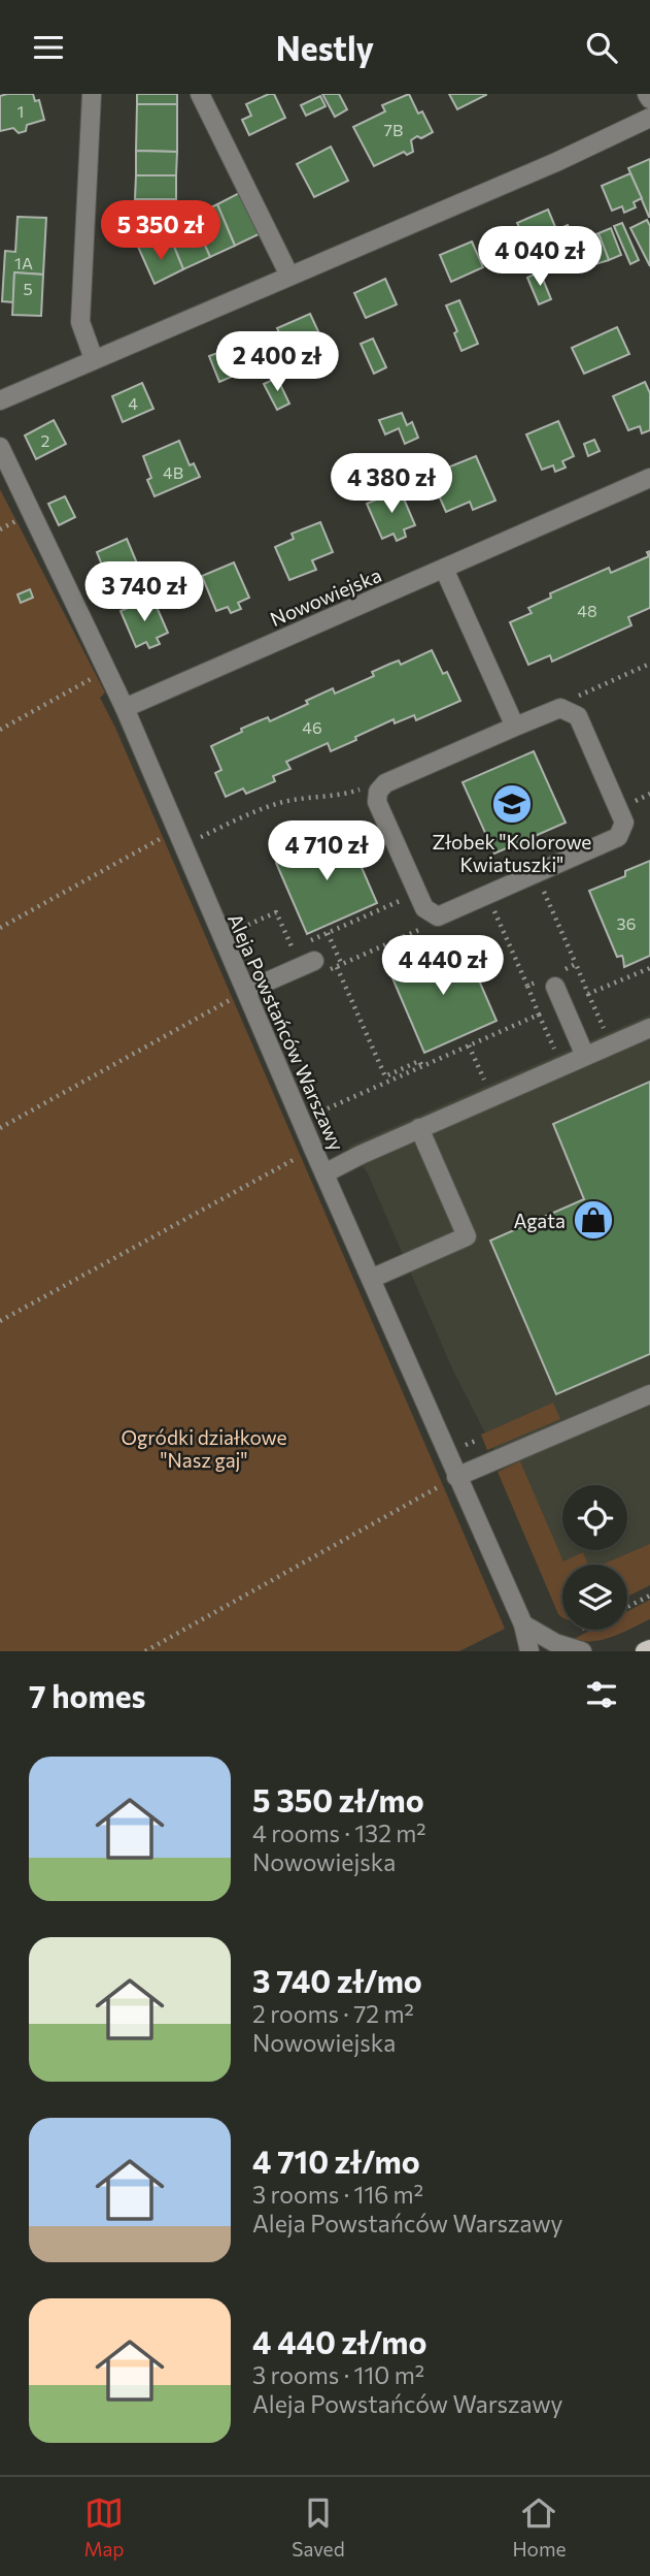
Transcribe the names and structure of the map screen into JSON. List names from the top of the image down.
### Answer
{
  "streets": {
    "street": ["Nowowiejska", "Aleja Powstańców Warszawy"]
  },
  "crossings": [
    ["Nowowiejska", "Aleja Powstańców Warszawy"]
  ],
  "parks": ["Ogródki działkowe \"Nasz gaj\""],
  "places": {
    "school or university": ["Złobek \"Kolorowe Kwiatuszki\""],
    "shop": ["Agata"]
  },
  "house_numbers": [
    "1",
    "7B",
    "1A",
    "5",
    "4",
    "2",
    "4B",
    "48",
    "46",
    "36"
  ],
  "page": {
    "header": "Nestly",
    "price": [
      "5 350 zł",
      "4 040 zł",
      "2 400 zł",
      "4 380 zł",
      "3 740 zł",
      "4 710 zł",
      "4 440 zł"
    ],
    "heading": "7 homes",
    "list": [
      {
        "name": "5 350 zł/mo",
        "note": "4 rooms · 132 m² · Nowowiejska"
      },
      {
        "name": "3 740 zł/mo",
        "note": "2 rooms · 72 m² · Nowowiejska"
      },
      {
        "name": "4 710 zł/mo",
        "note": "3 rooms · 116 m² · Aleja Powstańców Warszawy"
      },
      {
        "name": "4 440 zł/mo",
        "note": "3 rooms · 110 m² · Aleja Powstańców Warszawy"
      }
    ],
    "tabs": ["Map", "Saved", "Home"]
  }
}
